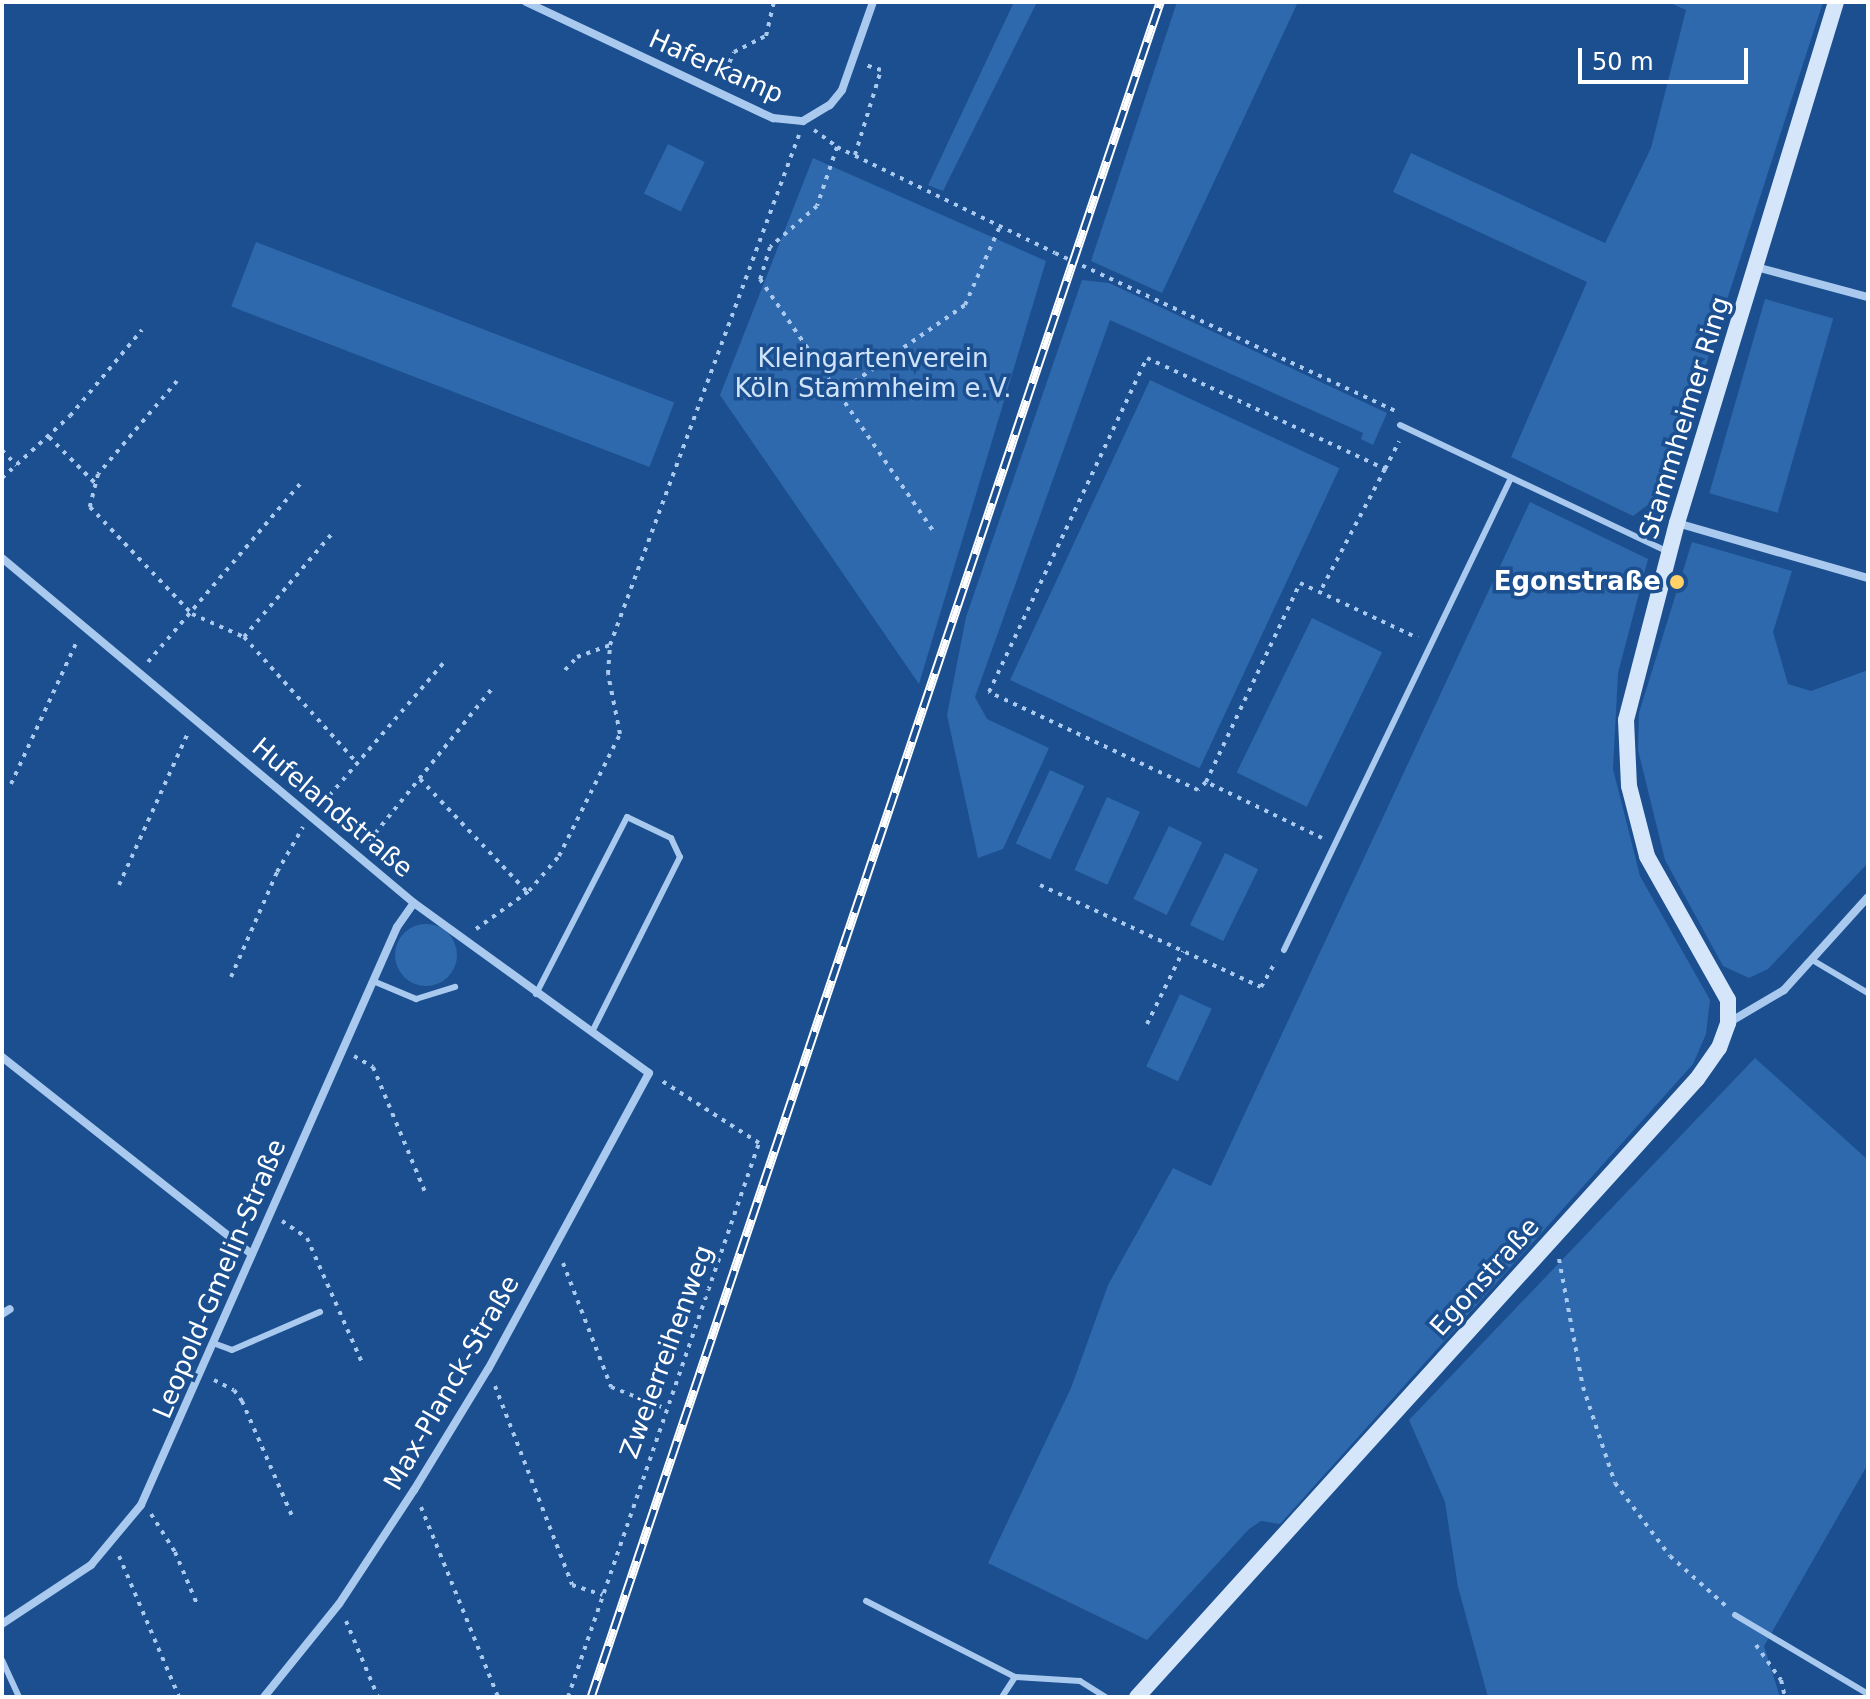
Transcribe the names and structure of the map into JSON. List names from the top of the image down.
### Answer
{
  "streets": {
    "street": [
      "Haferkamp",
      "Stammheimer Ring",
      "Hufelandstraße",
      "Egonstraße",
      "Leopold-Gmelin-Straße",
      "Max-Planck-Straße"
    ],
    "path": ["Zweierreihenweg"]
  },
  "crossings": [
    ["Stammheimer Ring", "Egonstraße"],
    ["Hufelandstraße", "Leopold-Gmelin-Straße"],
    ["Hufelandstraße", "Zweierreihenweg"],
    ["Hufelandstraße", "Max-Planck-Straße"],
    ["Zweierreihenweg", "Max-Planck-Straße"]
  ],
  "parks": ["Kleingartenverein Köln Stammheim e.V."],
  "places": ["Egonstraße"],
  "scale_bar": "50 m"
}
